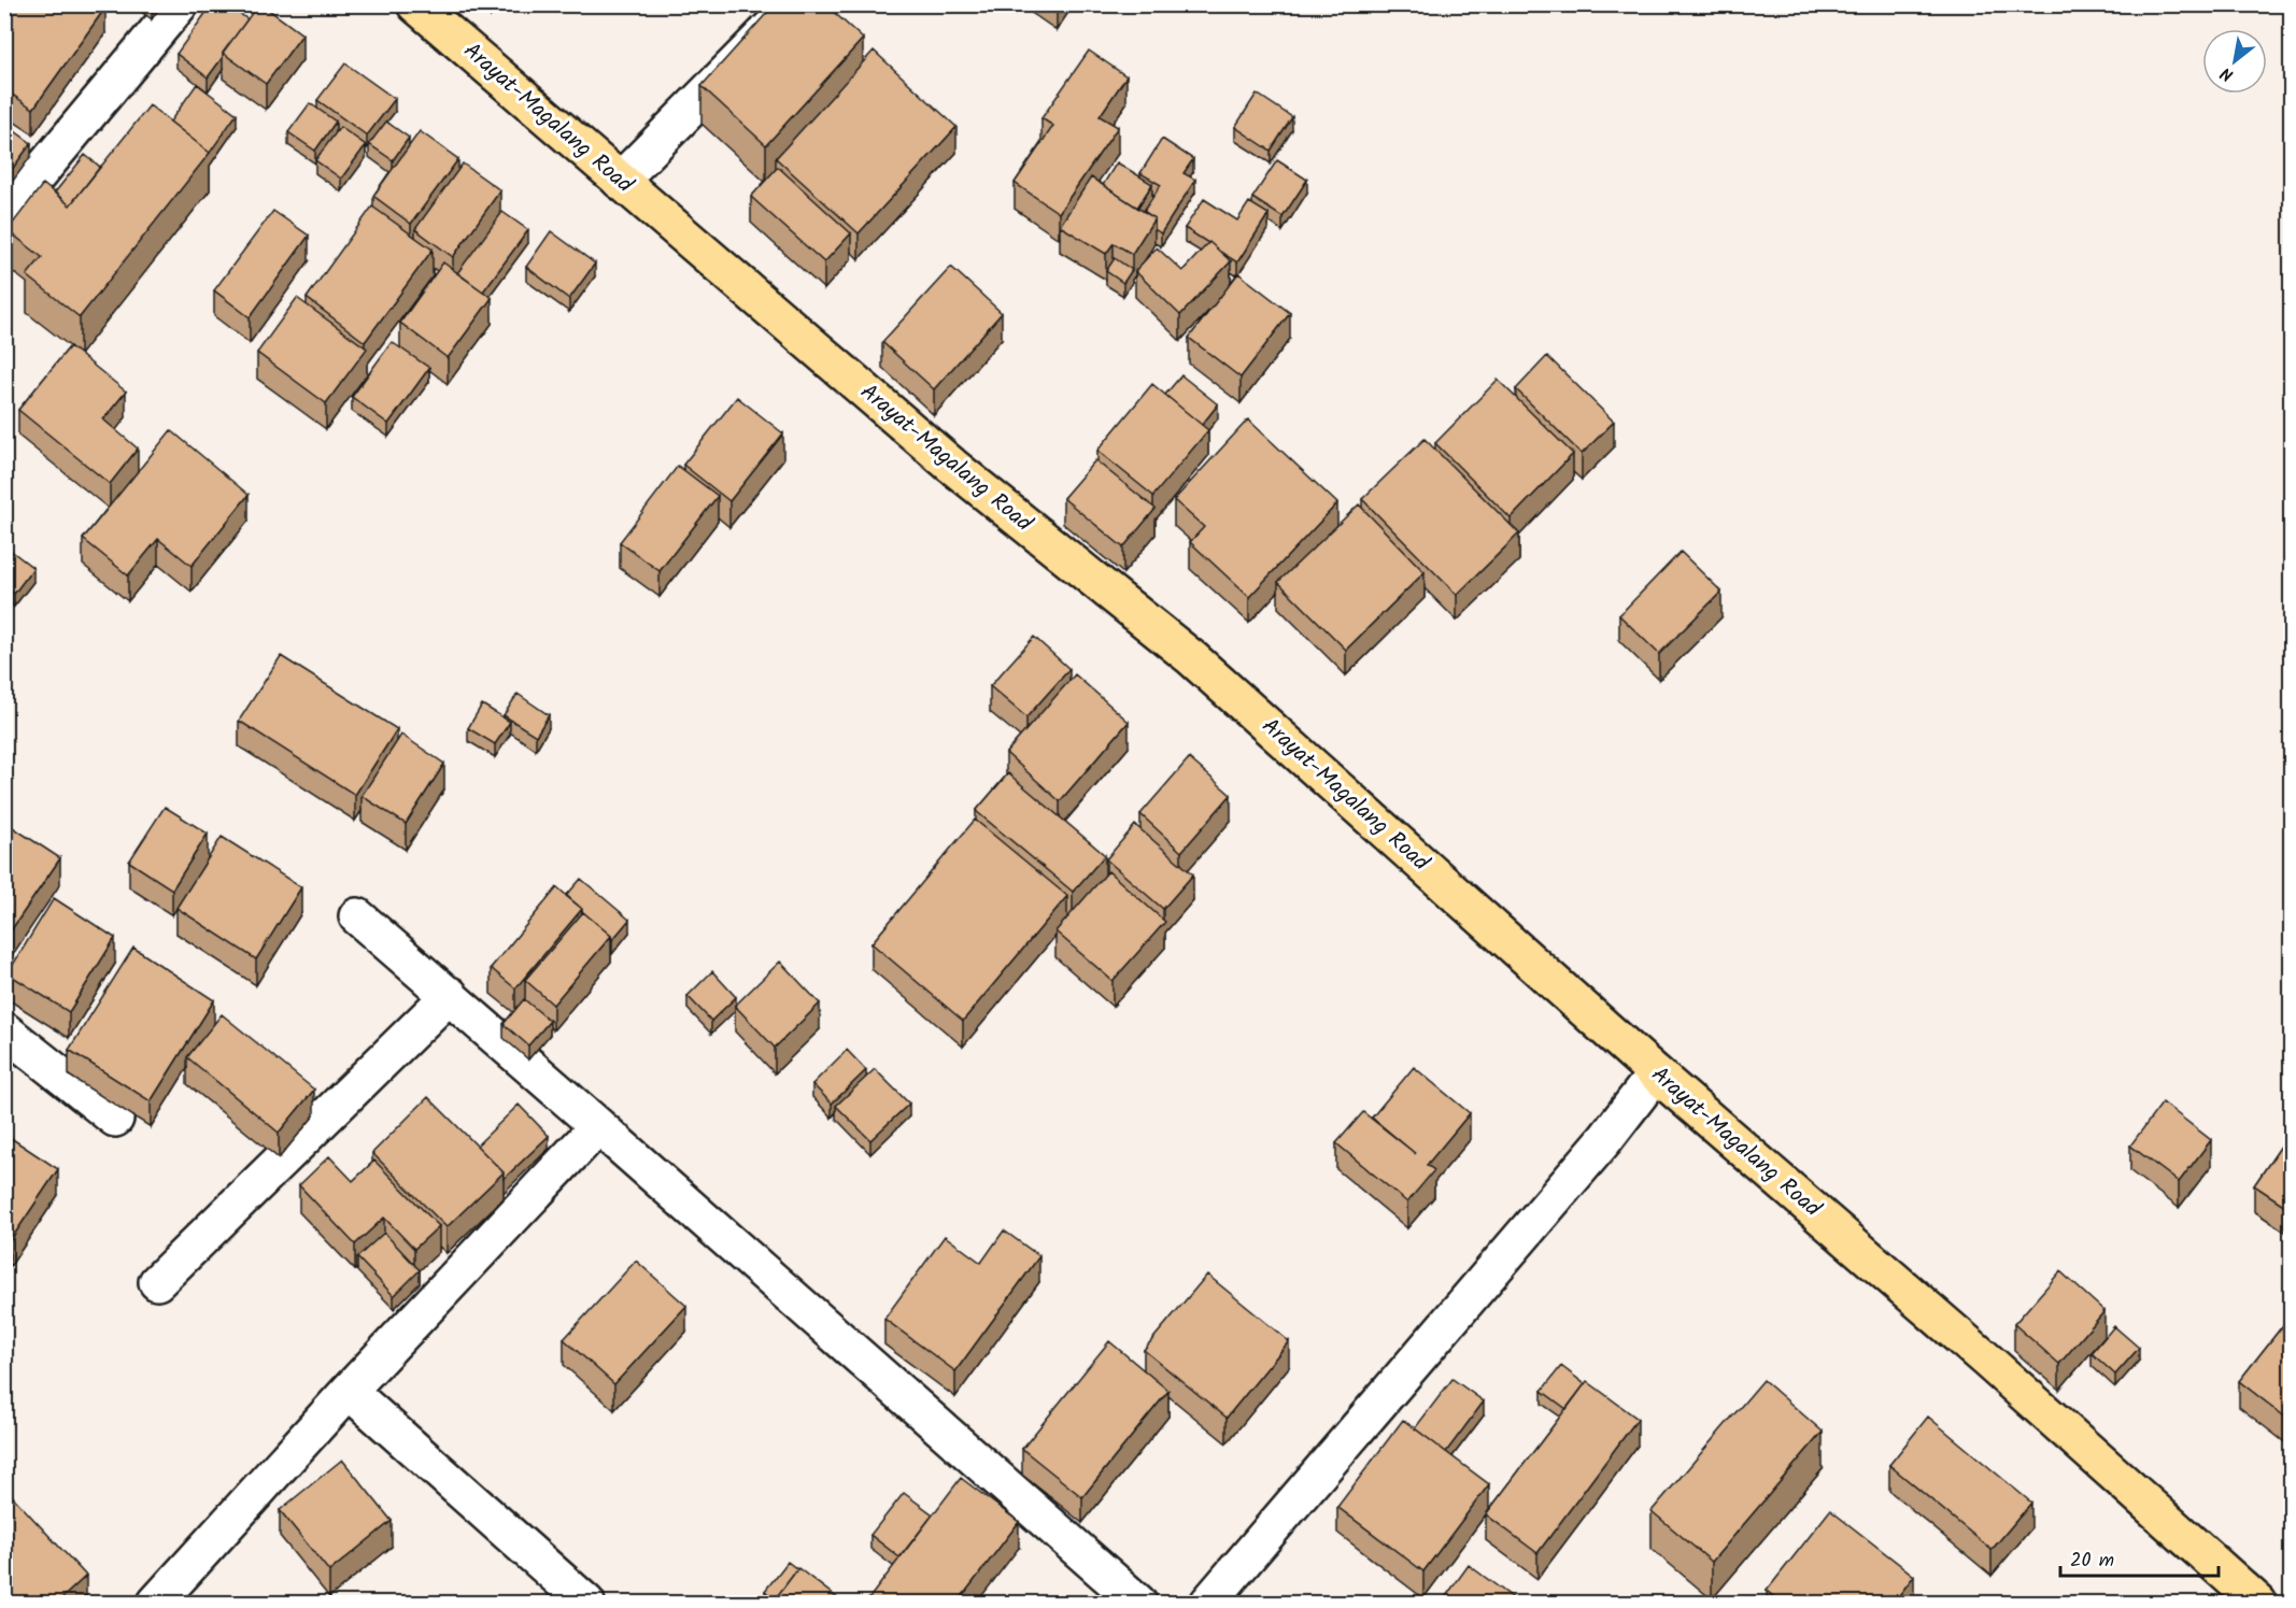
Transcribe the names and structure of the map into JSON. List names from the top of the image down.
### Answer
{
  "streets": {
    "main road": ["Arayat-Magalang Road"]
  },
  "scale_bar": "20 m",
  "north": "bottom left"
}
